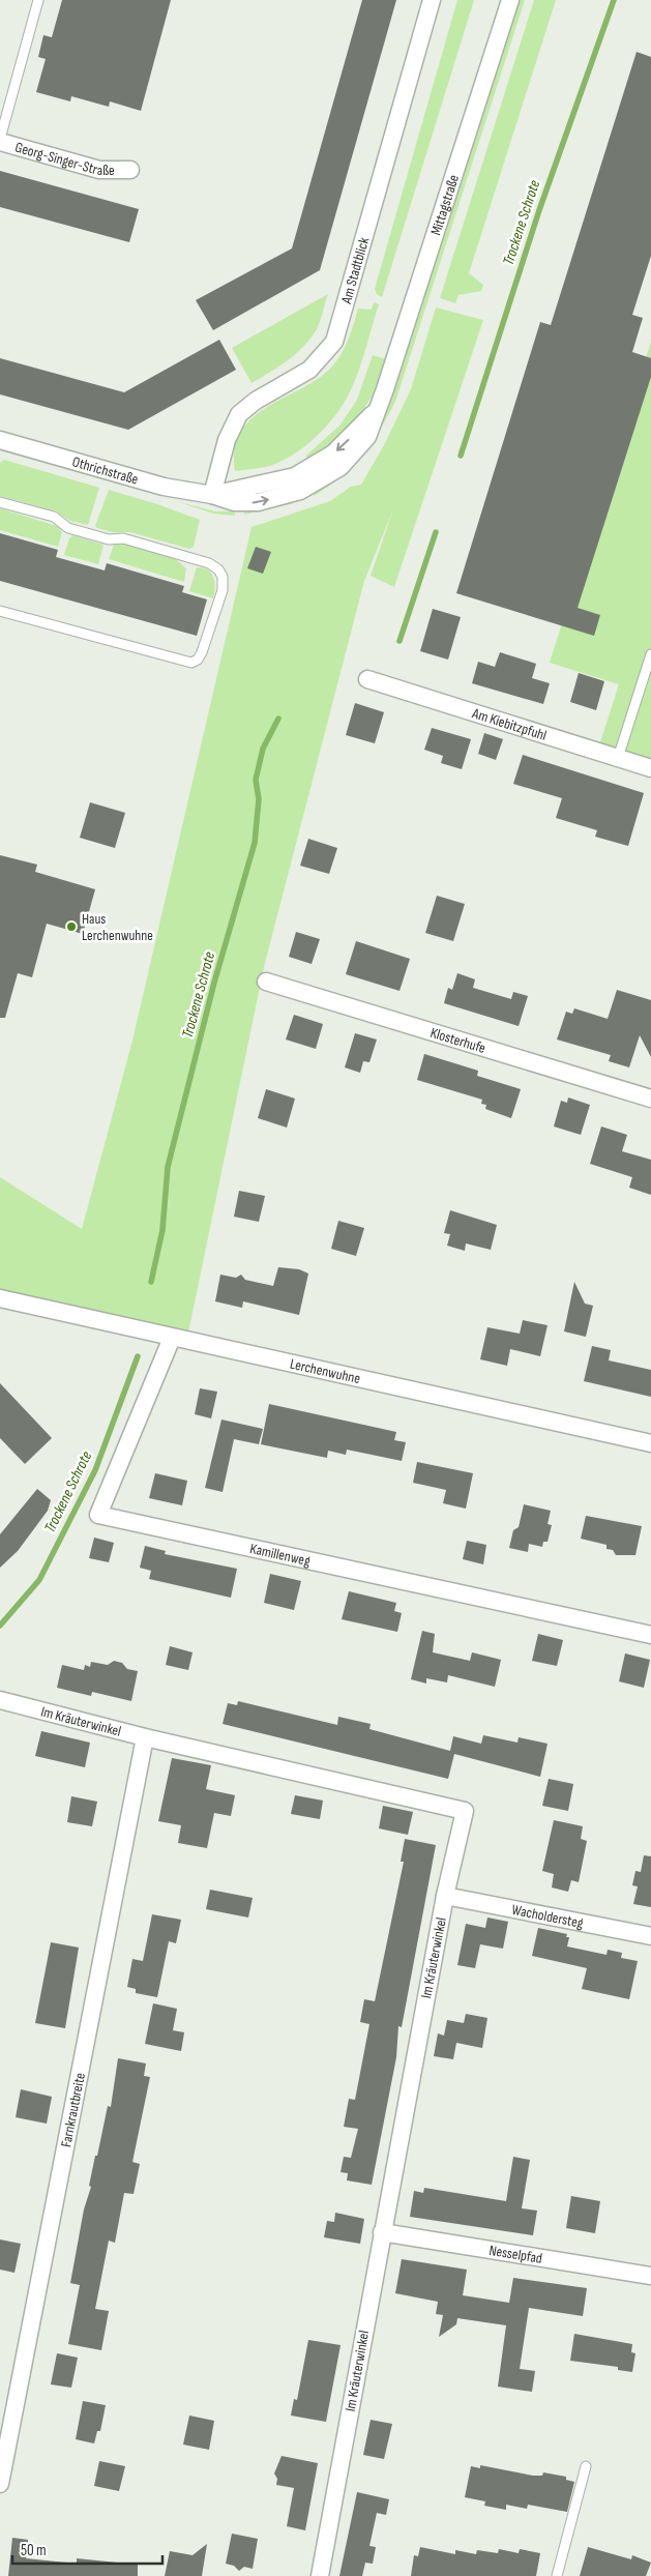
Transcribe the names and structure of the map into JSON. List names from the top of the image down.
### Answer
{
  "streets": {
    "street": [
      "Georg-Singer-Straße",
      "Mittagstraße",
      "Am Stadtblick",
      "Othrichstraße",
      "Am Kiebitzpfuhl",
      "Klosterhufe",
      "Lerchenwuhne",
      "Kamillenweg",
      "Im Kräuterwinkel",
      "Wacholdersteg",
      "Farnkrautbreite",
      "Nesselpfad"
    ]
  },
  "crossings": [
    ["Mittagstraße", "Am Stadtblick"],
    ["Mittagstraße", "Othrichstraße"],
    ["Am Stadtblick", "Othrichstraße"],
    ["Lerchenwuhne", "Kamillenweg"],
    ["Im Kräuterwinkel", "Wacholdersteg"],
    ["Im Kräuterwinkel", "Farnkrautbreite"],
    ["Im Kräuterwinkel", "Nesselpfad"]
  ],
  "water": ["Trockene Schrote"],
  "places": ["Haus Lerchenwuhne"],
  "scale_bar": "50 m"
}
